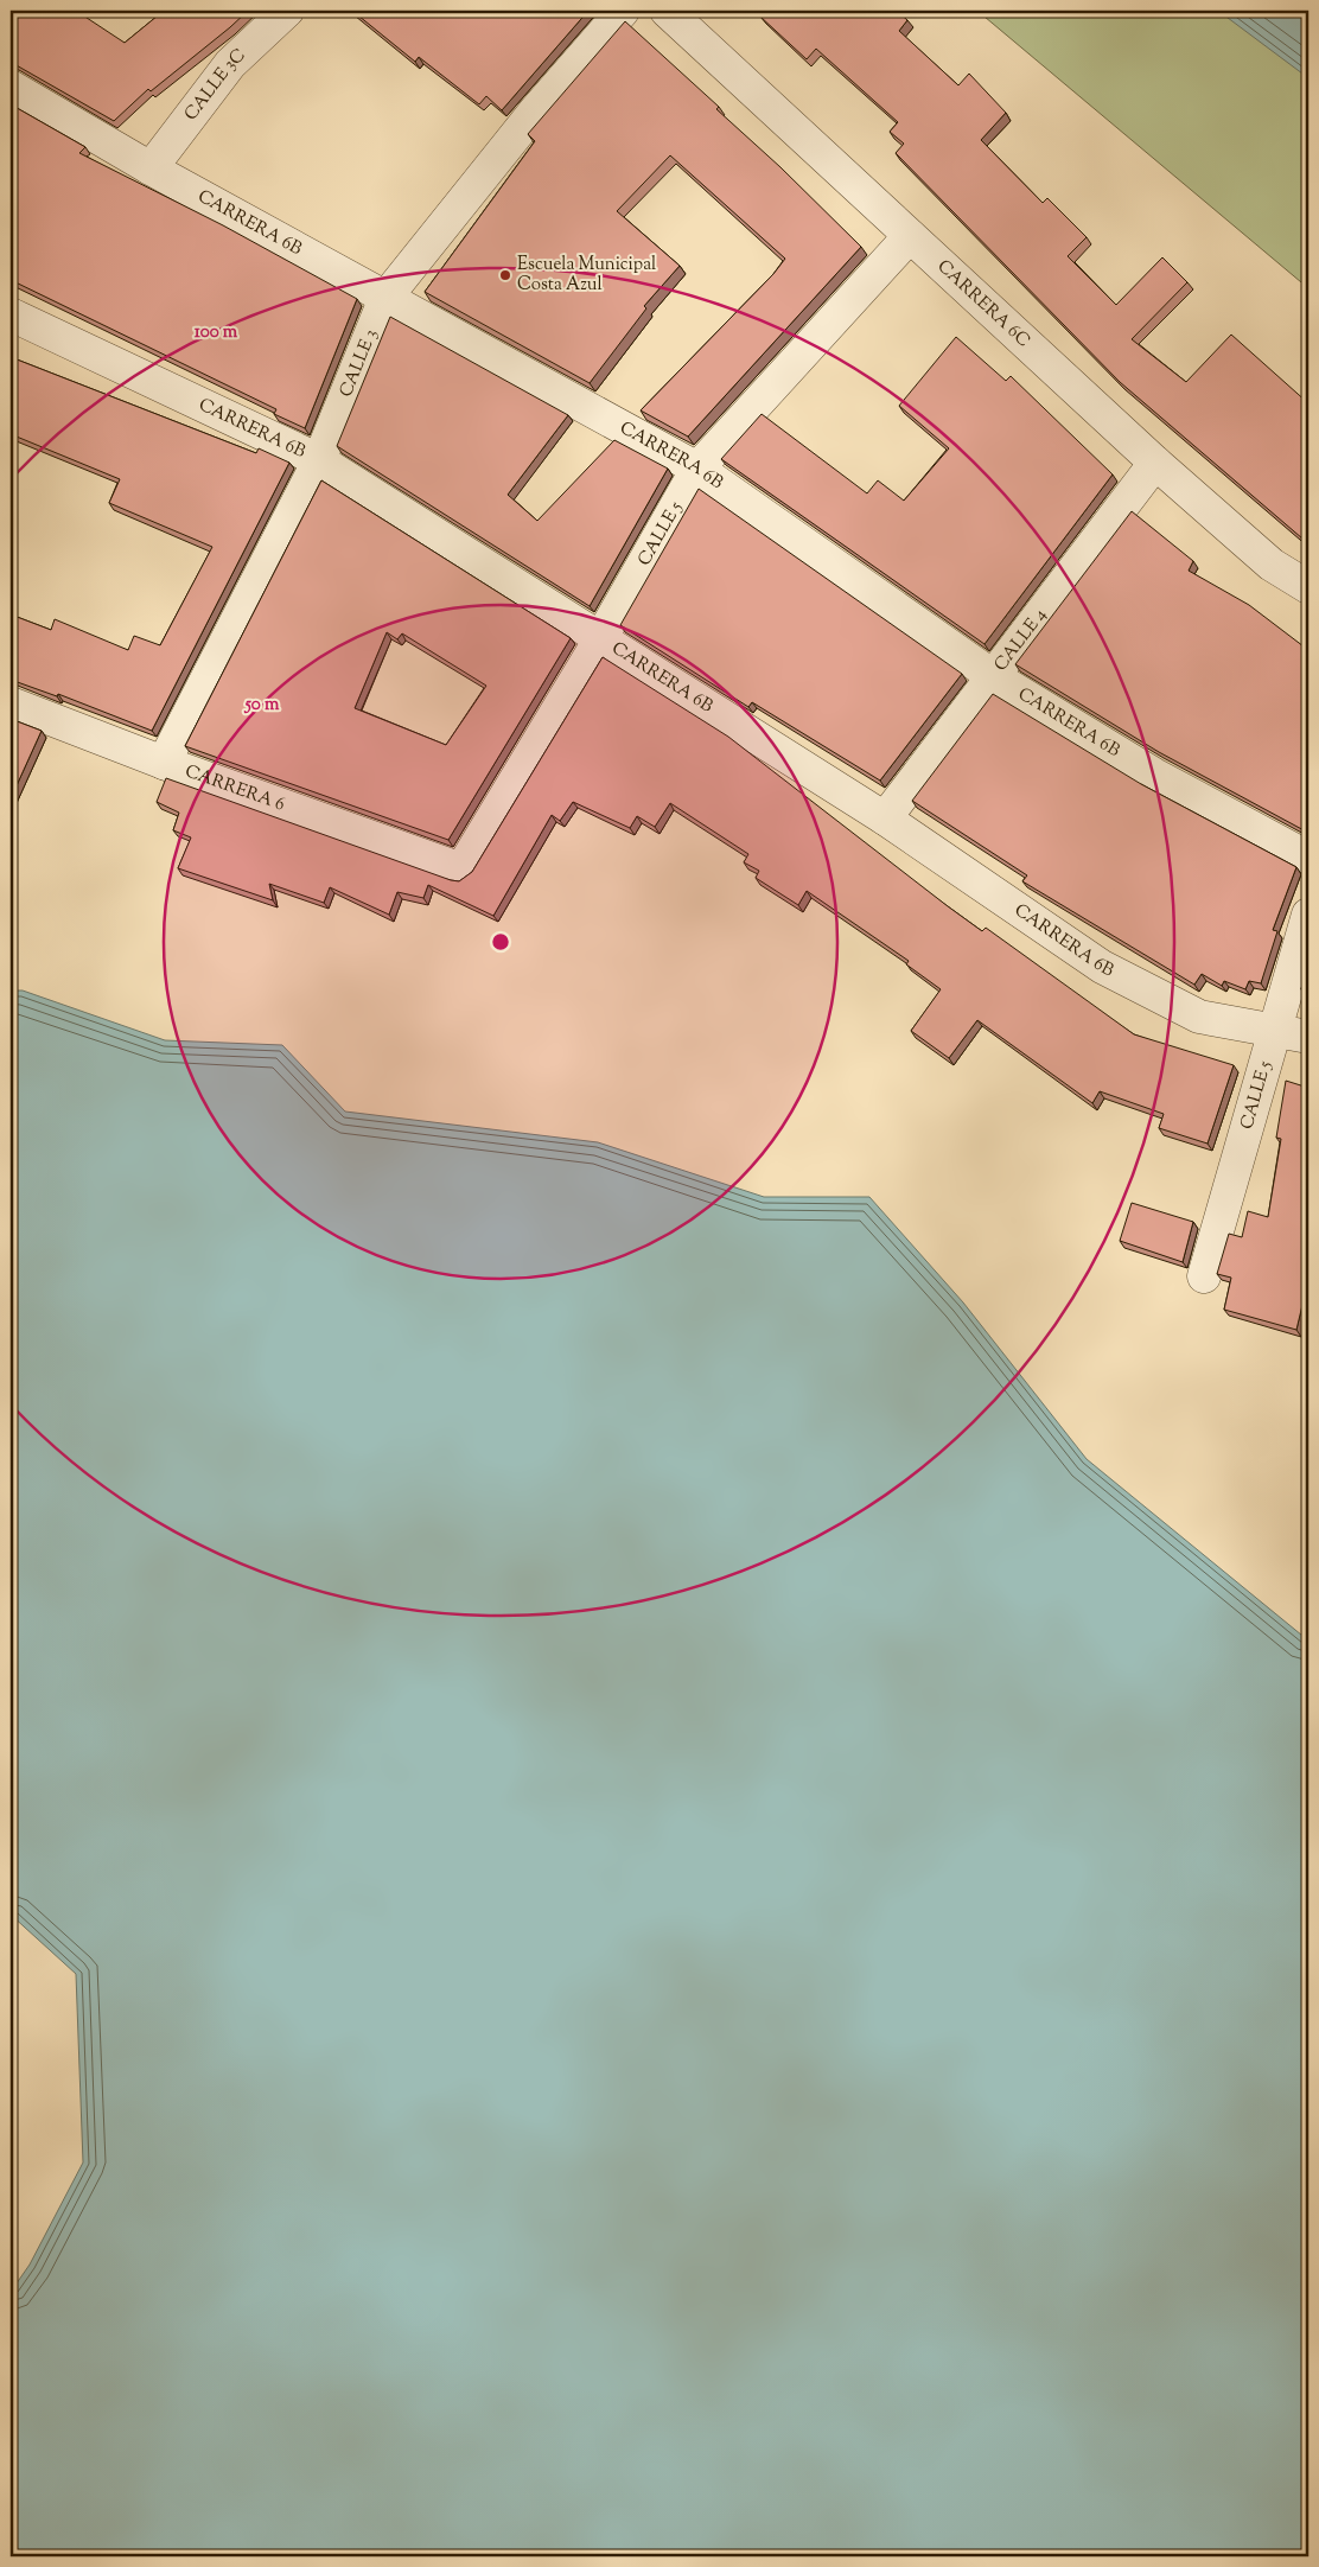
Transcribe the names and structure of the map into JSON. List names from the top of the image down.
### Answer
{
  "streets": {
    "street": [
      "CALLE 3C",
      "CARRERA 6B",
      "CARRERA 6C",
      "CALLE 3",
      "CALLE 5",
      "CALLE 4",
      "CARRERA 6"
    ]
  },
  "crossings": [
    ["CALLE 3C", "CARRERA 6B"],
    ["CARRERA 6B", "CALLE 3"],
    ["CARRERA 6B", "CALLE 5"],
    ["CARRERA 6B", "CALLE 4"],
    ["CARRERA 6C", "CALLE 5"],
    ["CARRERA 6C", "CALLE 4"],
    ["CALLE 3", "CARRERA 6"],
    ["CALLE 5", "CARRERA 6"]
  ],
  "places": ["Escuela Municipal Costa Azul"],
  "rings": ["100 m", "50 m"]
}
